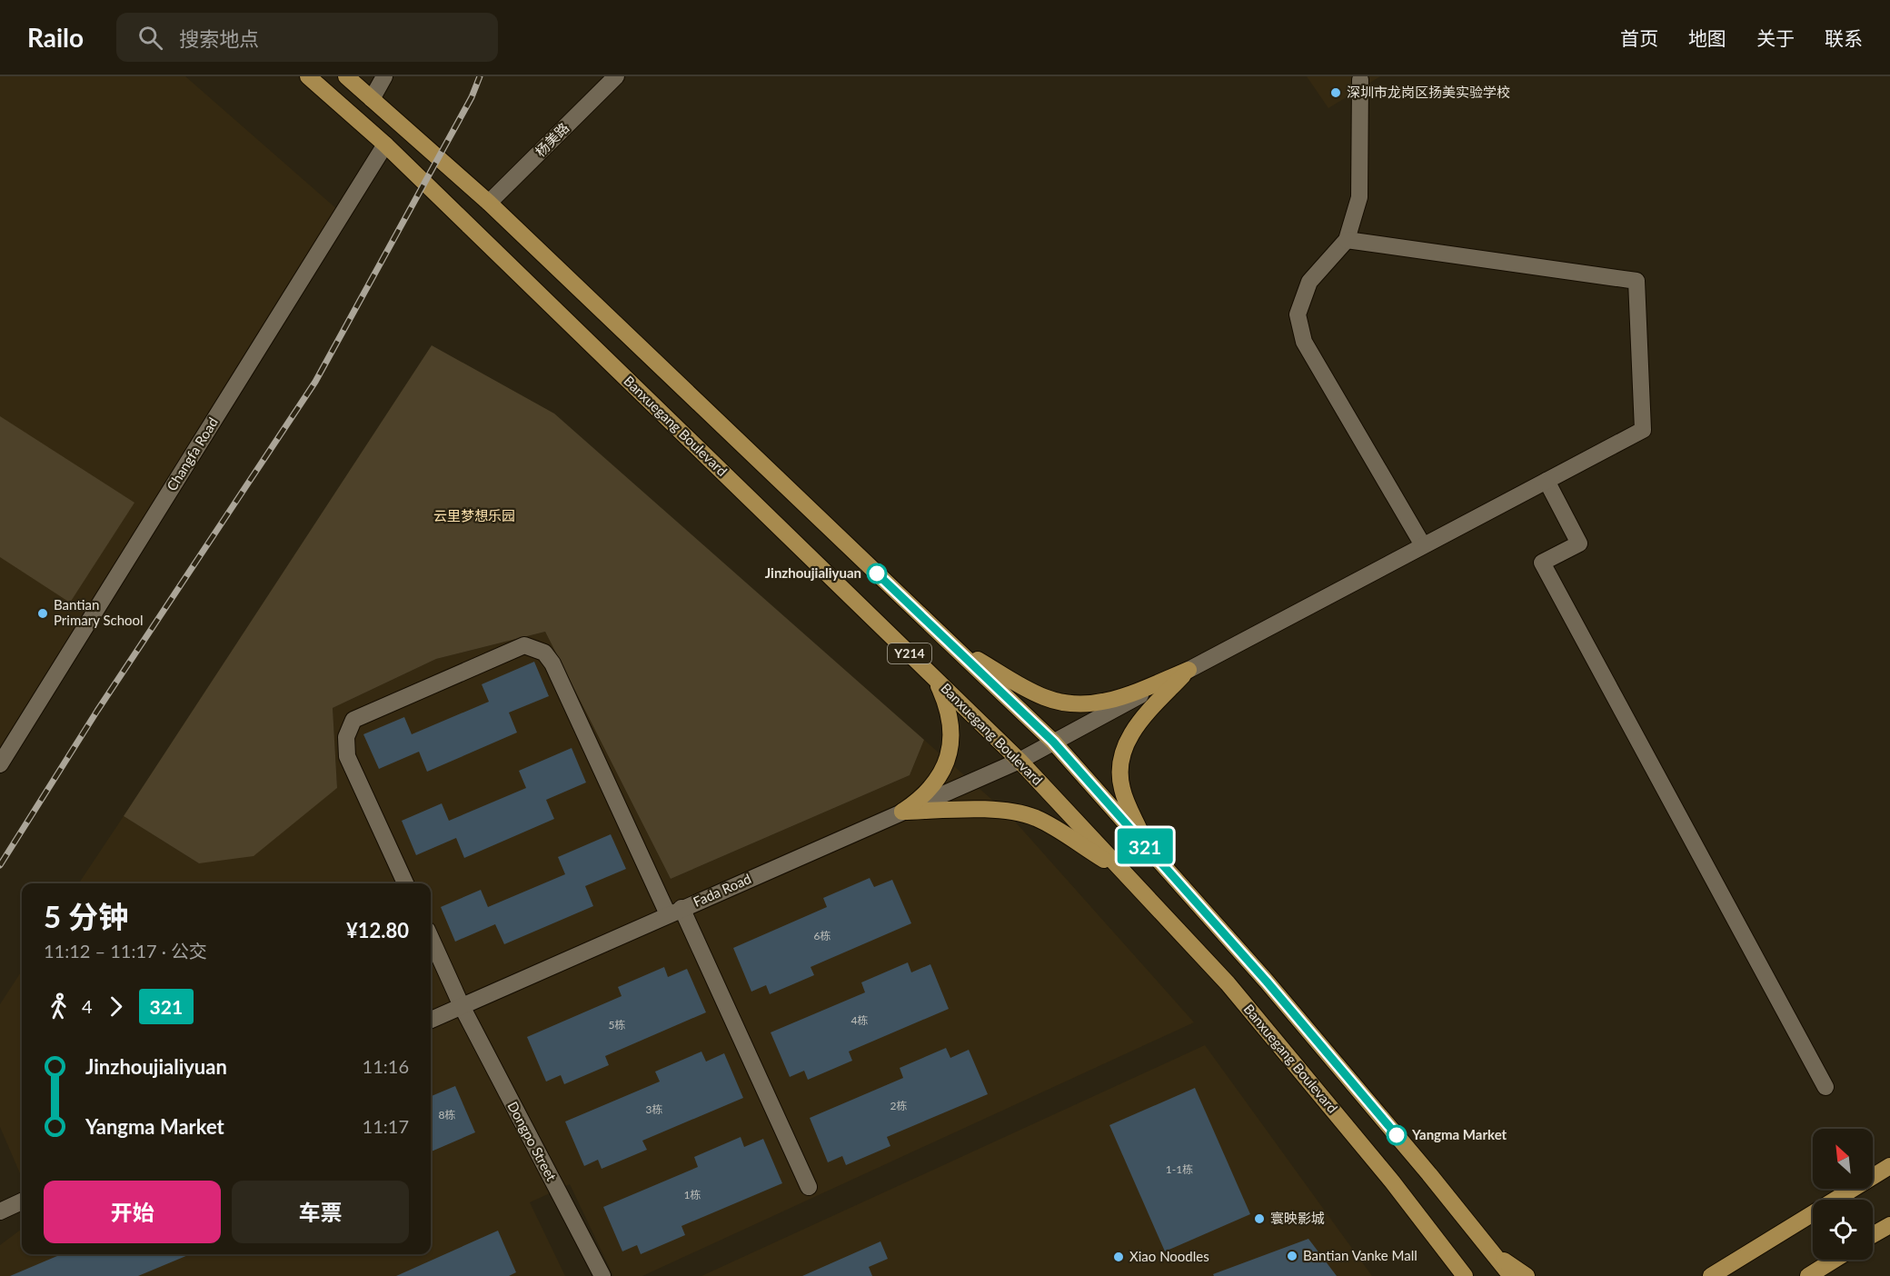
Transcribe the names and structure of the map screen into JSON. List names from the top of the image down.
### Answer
{
  "streets": {
    "main road": ["Banxuegang Boulevard", "Y214"],
    "street": [
      "杨美路",
      "Changfa Road",
      "Fada Road",
      "Dongpo Street"
    ]
  },
  "crossings": [
    ["杨美路", "Y214"],
    ["Banxuegang Boulevard", "Changfa Road"],
    ["Banxuegang Boulevard", "Fada Road"],
    ["Y214", "Fada Road"],
    ["Fada Road", "Dongpo Street"]
  ],
  "parks": ["云里梦想乐园"],
  "places": [
    "深圳市龙岗区扬美实验学校",
    "Jinzhoujialiyuan",
    "Bantian Primary School",
    "Yangma Market",
    "寰映影城",
    "Bantian Vanke Mall",
    "Xiao Noodles"
  ],
  "lines": ["bus line 321"],
  "house_numbers": [
    "6栋",
    "4栋",
    "5栋",
    "2栋",
    "3栋",
    "8栋",
    "1-1栋",
    "1栋"
  ],
  "north": "top left",
  "page": {
    "header": "Railo",
    "search": "搜索地点",
    "nav": [
      "首页",
      "地图",
      "关于",
      "联系"
    ],
    "on_map": "321",
    "heading": ["5 分钟", "11:12 – 11:17 · 公交", "¥12.80"],
    "legs": ["4", "321"],
    "list": [
      {
        "name": "Jinzhoujialiyuan",
        "value": "11:16"
      },
      {
        "name": "Yangma Market",
        "value": "11:17"
      }
    ],
    "buttons": ["开始", "车票"]
  }
}
